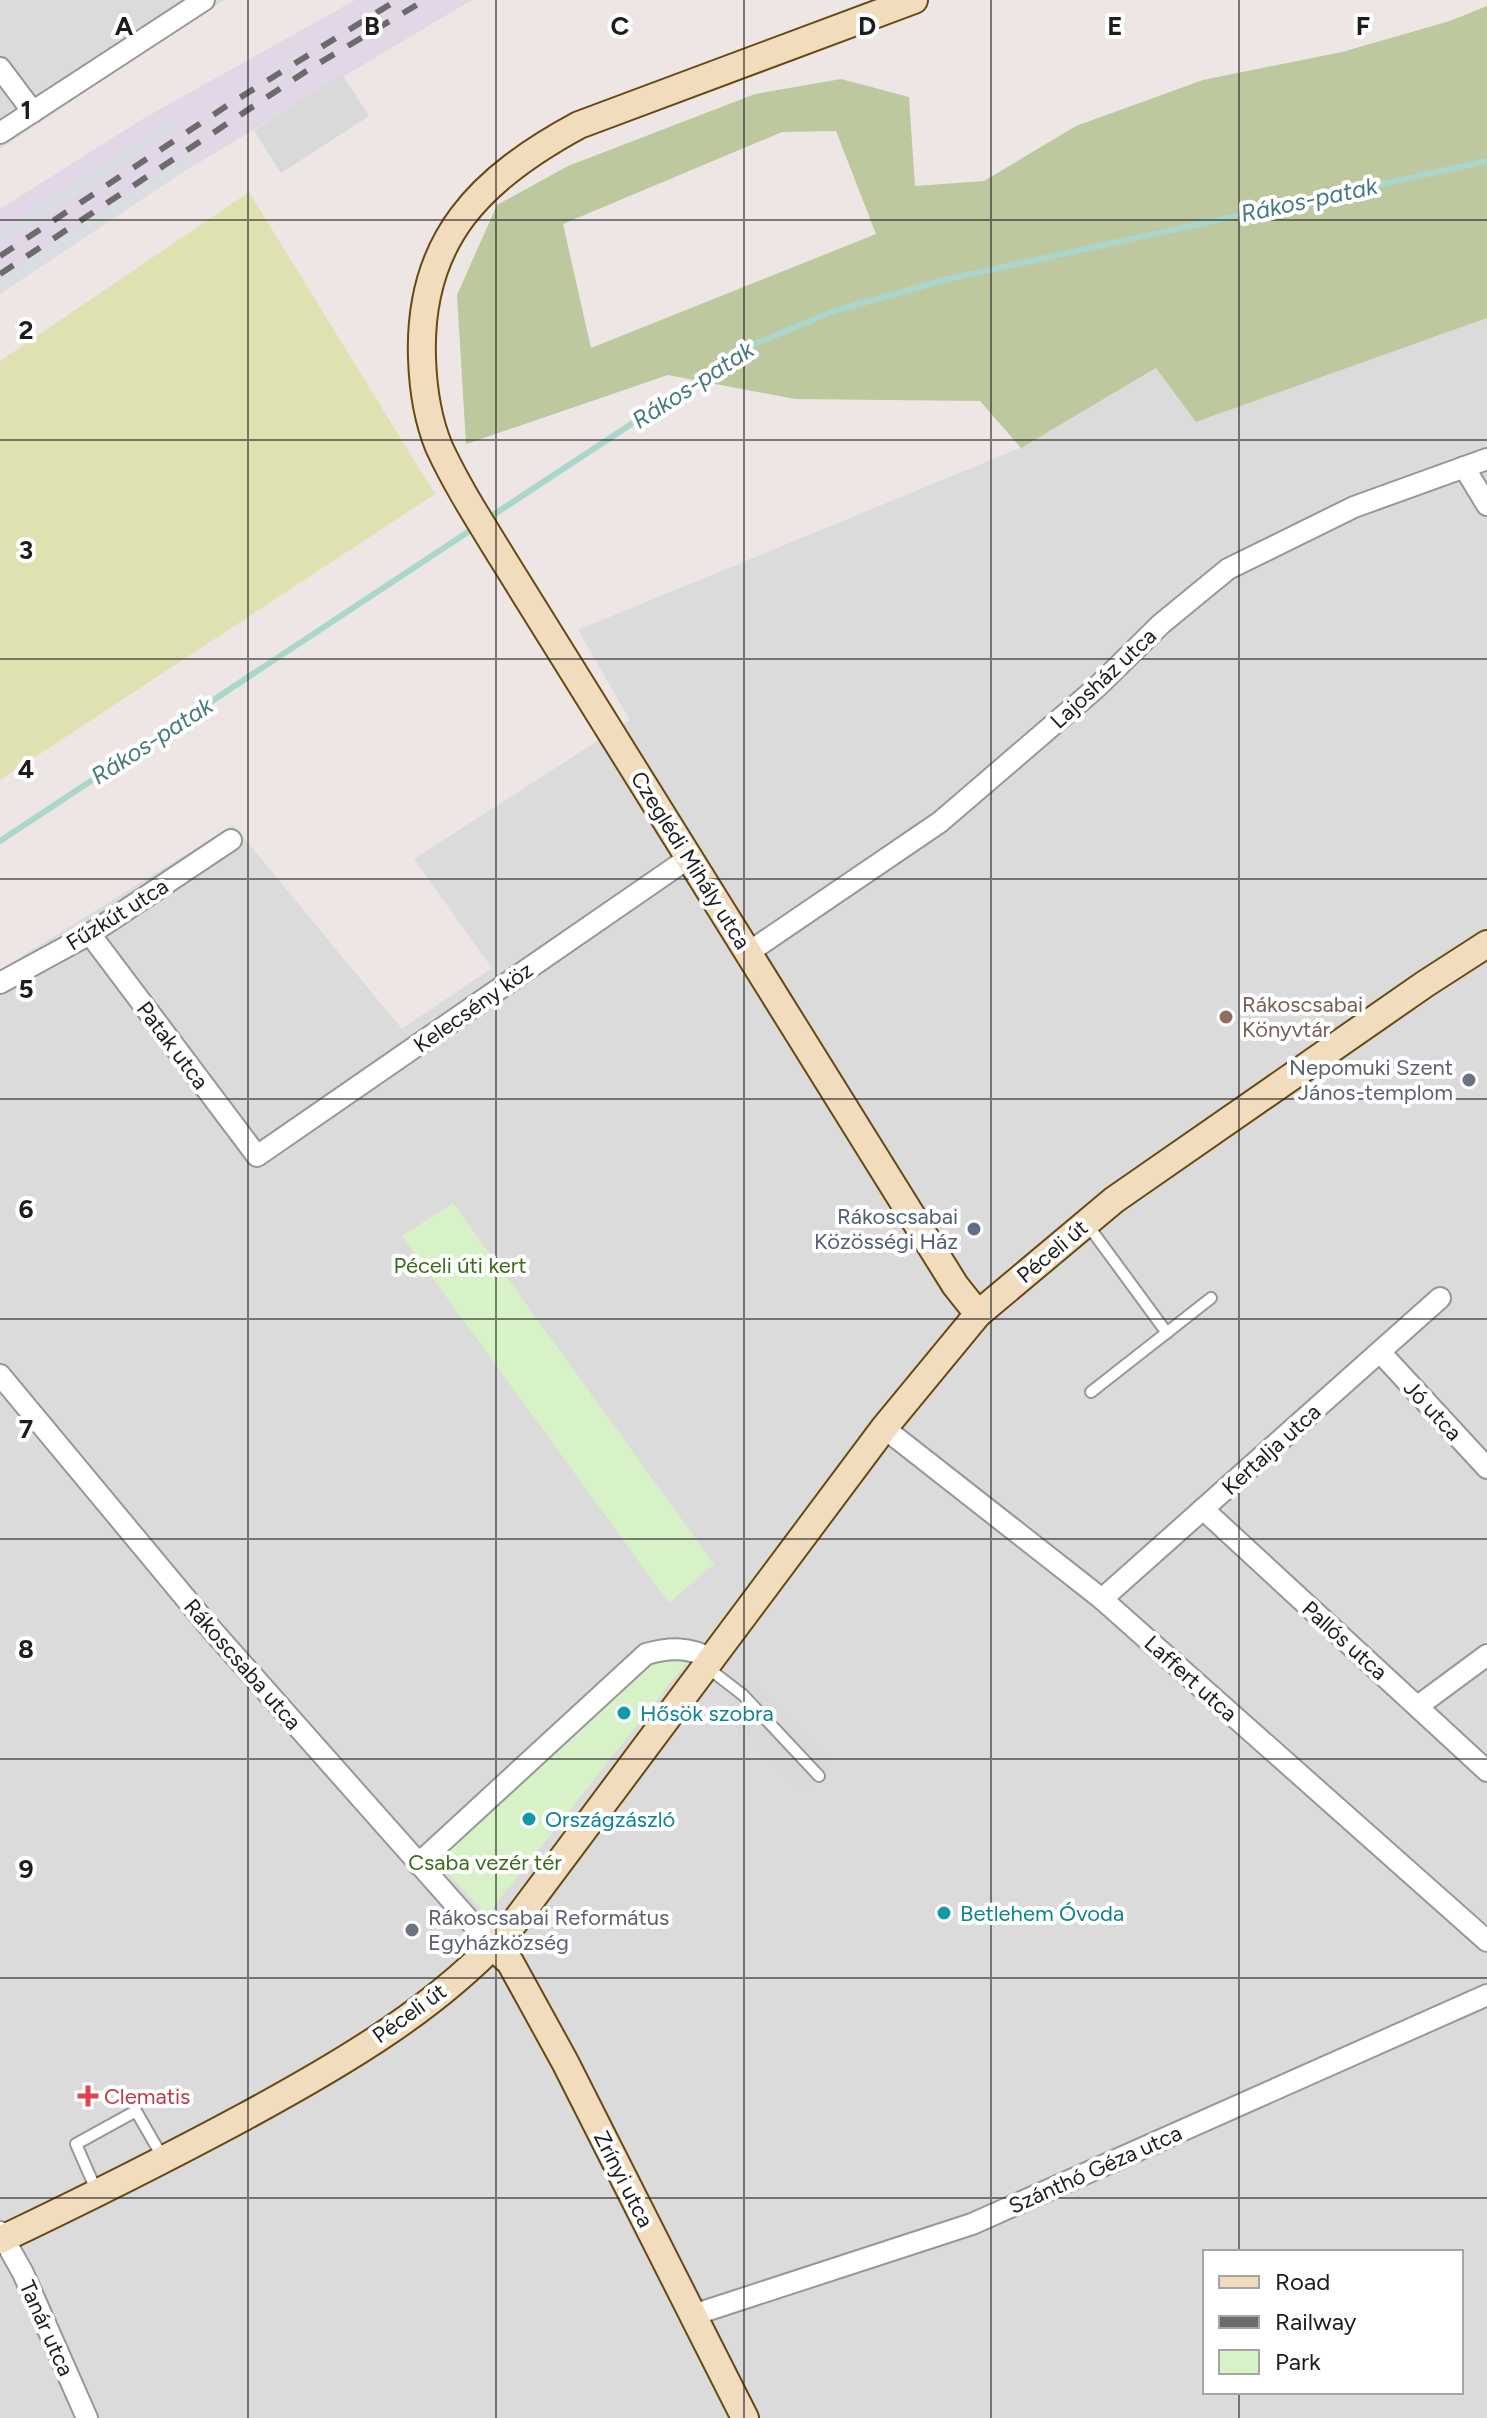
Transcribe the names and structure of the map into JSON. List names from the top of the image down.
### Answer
{
  "streets": {
    "main road": ["Czeglédi Mihály utca", "Péceli út", "Zrínyi utca"],
    "street": [
      "Lajosház utca",
      "Fűzkút utca",
      "Kelecsény köz",
      "Patak utca",
      "Jó utca",
      "Kertalja utca",
      "Pallós utca",
      "Rákoscsaba utca",
      "Laffert utca",
      "Szánthó Géza utca",
      "Tanár utca"
    ]
  },
  "crossings": [
    ["Lajosház utca", "Czeglédi Mihály utca"],
    ["Czeglédi Mihály utca", "Kelecsény köz"],
    ["Czeglédi Mihály utca", "Péceli út"],
    ["Fűzkút utca", "Patak utca"],
    ["Kelecsény köz", "Patak utca"],
    ["Péceli út", "Rákoscsaba utca"],
    ["Péceli út", "Laffert utca"],
    ["Péceli út", "Zrínyi utca"],
    ["Péceli út", "Tanár utca"],
    ["Jó utca", "Kertalja utca"],
    ["Kertalja utca", "Pallós utca"],
    ["Kertalja utca", "Laffert utca"],
    ["Rákoscsaba utca", "Zrínyi utca"],
    ["Szánthó Géza utca", "Zrínyi utca"]
  ],
  "water": ["Rákos-patak"],
  "parks": ["Péceli úti kert", "Csaba vezér tér"],
  "places": {
    "other": [
      "Rákoscsabai Könyvtár",
      "Nepomuki Szent János-templom",
      "Rákoscsabai Közösségi Ház",
      "Hősök szobra",
      "Országzászló",
      "Betlehem Óvoda",
      "Rákoscsabai Református Egyházközség"
    ],
    "health": ["Clematis"]
  },
  "legend": ["Road", "Railway", "Park"],
  "grid": {
    "columns": [
      "A",
      "B",
      "C",
      "D",
      "E",
      "F"
    ],
    "rows": [
      "1",
      "2",
      "3",
      "4",
      "5",
      "6",
      "7",
      "8",
      "9"
    ]
  }
}
